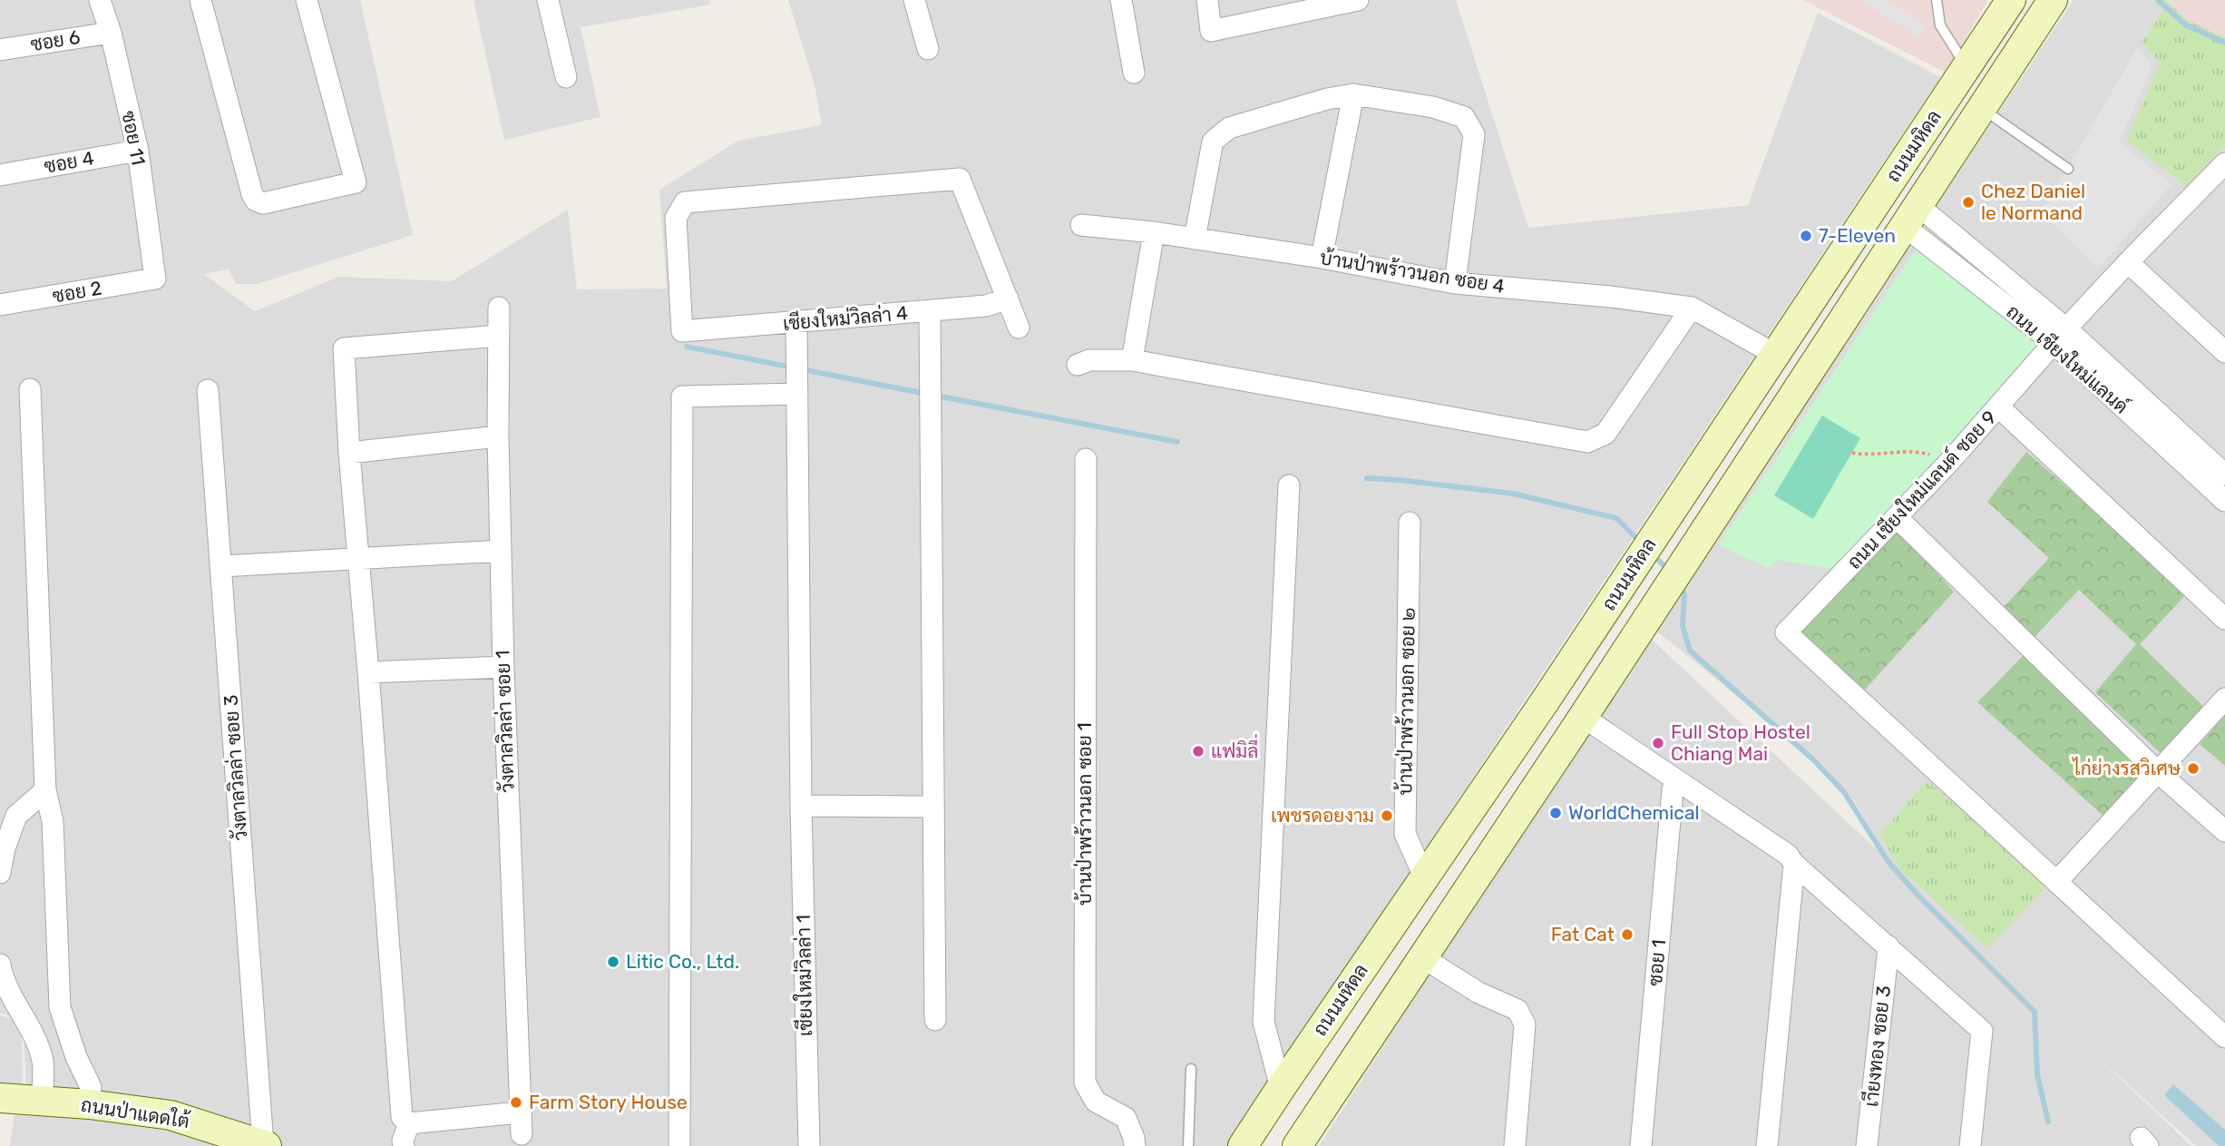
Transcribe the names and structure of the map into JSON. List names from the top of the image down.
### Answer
{
  "streets": {
    "main road": ["ถนนมหิดล", "ถนนป่าแดดใต้"],
    "street": [
      "ซอย 6",
      "ซอย 11",
      "ซอย 4",
      "บ้านป่าพร้าวนอก ซอย 4",
      "ซอย 2",
      "เชียงใหม่วิลล่า 4",
      "ถนน เชียงใหม่แลนด์",
      "ถนน เชียงใหม่แลนด์ ซอย 9",
      "บ้านป่าพร้าวนอก ซอย ๒",
      "วังตาลวิลล่า ซอย 1",
      "วังตาลวิลล่า ซอย 3",
      "บ้านป่าพร้าวนอก ซอย 1",
      "ซอย 1",
      "เชียงใหม่วิลล่า 1",
      "เาียงทอง ซอย 3"
    ]
  },
  "crossings": [
    ["ซอย 6", "ซอย 11"],
    ["ซอย 11", "ซอย 4"],
    ["ซอย 11", "ซอย 2"],
    ["ถนนมหิดล", "บ้านป่าพร้าวนอก ซอย 4"],
    ["ถนนมหิดล", "ถนน เชียงใหม่แลนด์"],
    ["ถนนมหิดล", "บ้านป่าพร้าวนอก ซอย ๒"],
    ["เชียงใหม่วิลล่า 4", "เชียงใหม่วิลล่า 1"],
    ["ถนน เชียงใหม่แลนด์", "ถนน เชียงใหม่แลนด์ ซอย 9"],
    ["วังตาลวิลล่า ซอย 3", "ถนนป่าแดดใต้"]
  ],
  "places": [
    "Chez Daniel le Normand",
    "7-Eleven",
    "Full Stop Hostel Chiang Mai",
    "แฟมิลี่",
    "ไก่ย่างรสวิเศษ",
    "WorldChemical",
    "เพชรดอยงาม",
    "Fat Cat",
    "Litic Co., Ltd.",
    "Farm Story House"
  ]
}
